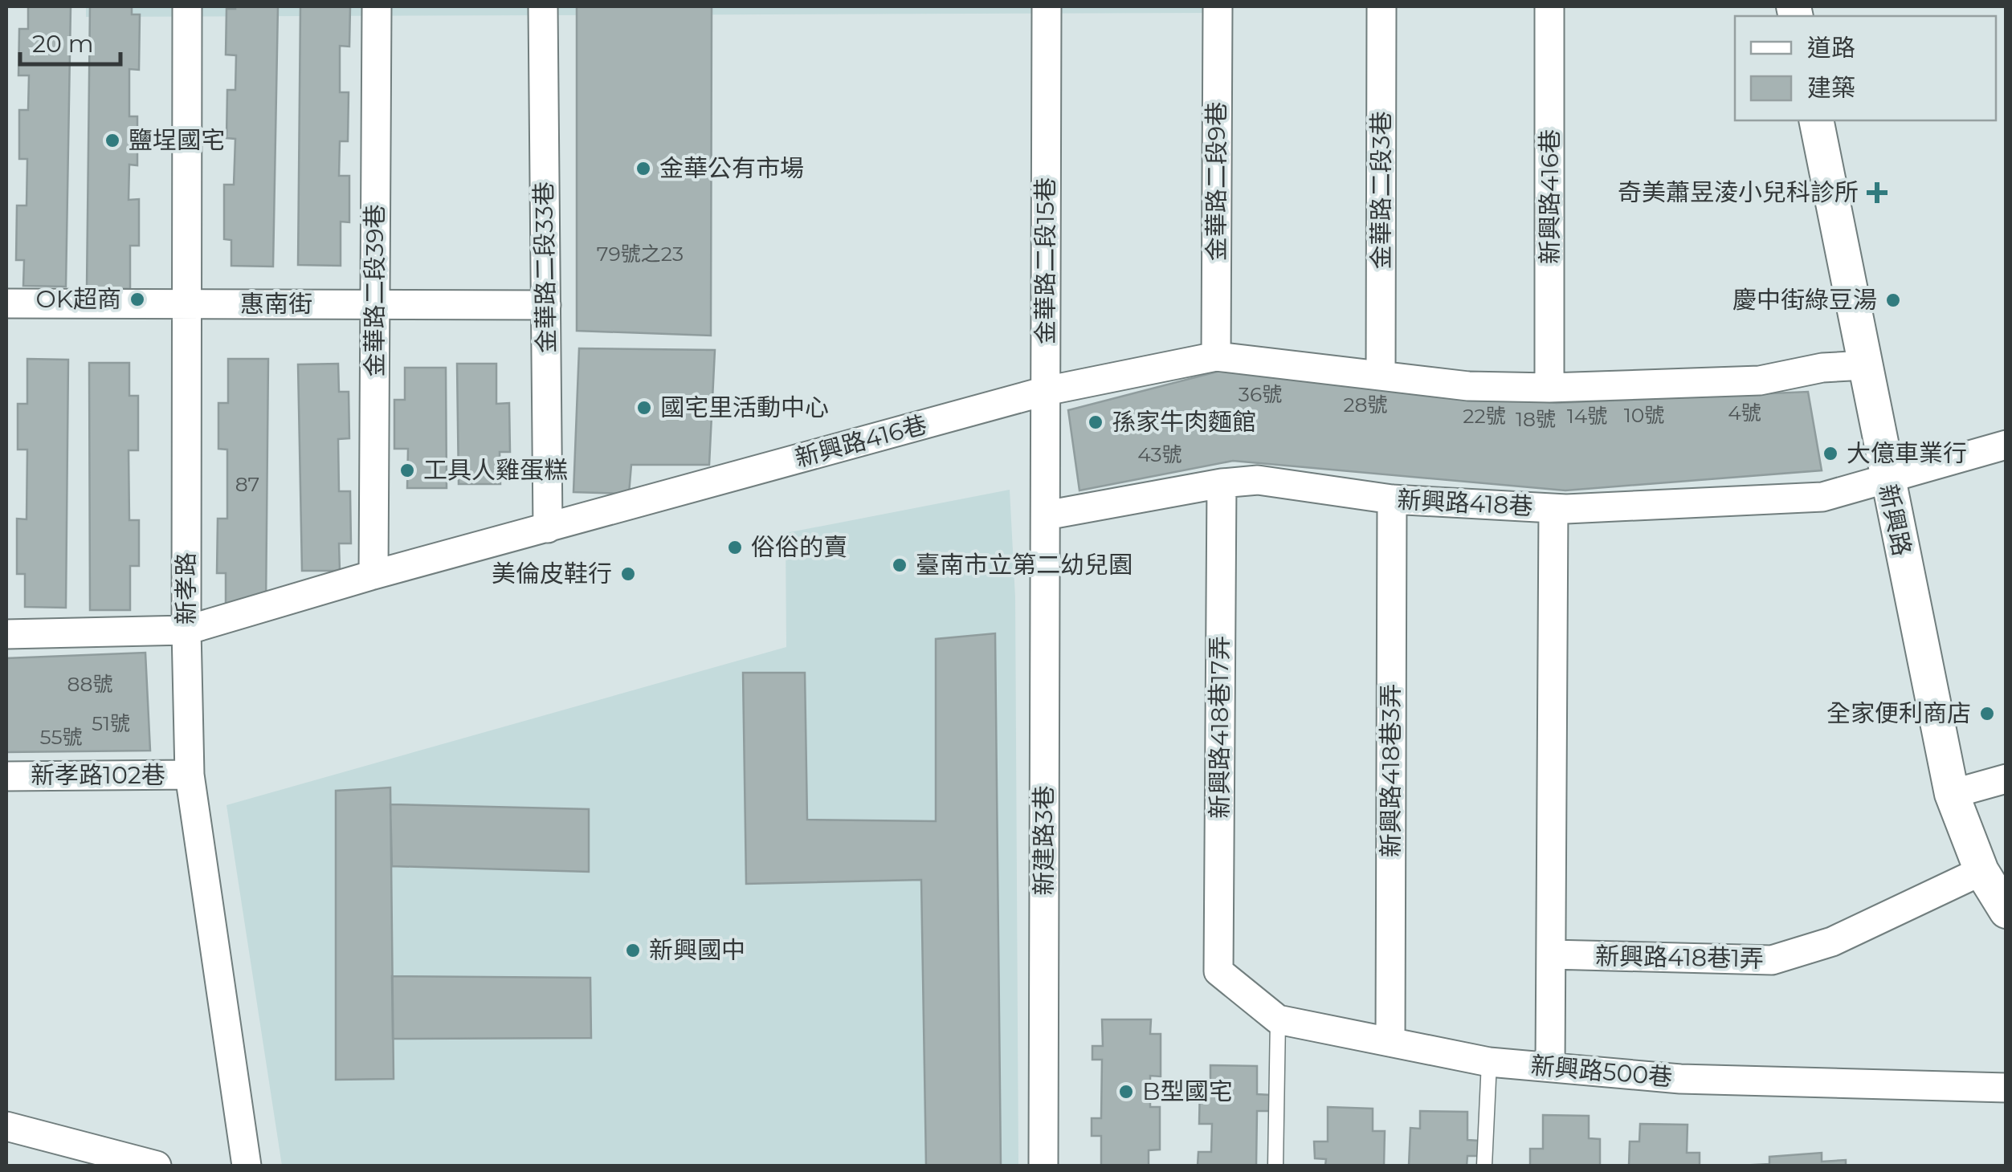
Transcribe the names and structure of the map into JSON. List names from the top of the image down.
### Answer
{
  "streets": {
    "street": [
      "金華路二段9巷",
      "金華路二段3巷",
      "新興路416巷",
      "金華路二段15巷",
      "金華路二段33巷",
      "金華路二段39巷",
      "惠南街",
      "新興路418巷",
      "新興路",
      "新孝路",
      "新興路418巷17弄",
      "新興路418巷3弄",
      "新孝路102巷",
      "新建路3巷",
      "新興路418巷1弄",
      "新興路500巷"
    ]
  },
  "crossings": [
    ["金華路二段9巷", "新興路416巷"],
    ["金華路二段3巷", "新興路416巷"],
    ["新興路416巷", "金華路二段15巷"],
    ["新興路416巷", "金華路二段33巷"],
    ["新興路416巷", "金華路二段39巷"],
    ["新興路416巷", "新興路"],
    ["新興路416巷", "新孝路"],
    ["金華路二段15巷", "新興路418巷"],
    ["金華路二段15巷", "新建路3巷"],
    ["金華路二段33巷", "惠南街"],
    ["金華路二段39巷", "惠南街"],
    ["惠南街", "新孝路"],
    ["新興路418巷", "新興路"],
    ["新興路418巷", "新興路418巷17弄"],
    ["新興路418巷", "新興路418巷3弄"],
    ["新興路418巷", "新建路3巷"],
    ["新興路", "新興路418巷1弄"],
    ["新孝路", "新孝路102巷"],
    ["新興路418巷17弄", "新興路500巷"],
    ["新興路418巷3弄", "新興路500巷"]
  ],
  "places": {
    "other": [
      "鹽埕國宅",
      "金華公有市場",
      "OK超商",
      "慶中街綠豆湯",
      "國宅里活動中心",
      "孫家牛肉麵館",
      "大億車業行",
      "工具人雞蛋糕",
      "俗俗的賣",
      "臺南市立第二幼兒園",
      "美倫皮鞋行",
      "全家便利商店",
      "新興國中",
      "B型國宅"
    ],
    "health": ["奇美蕭昱淩小兒科診所"]
  },
  "house_numbers": [
    "79號之23",
    "36號",
    "28號",
    "4號",
    "10號",
    "22號",
    "14號",
    "18號",
    "43號",
    "87",
    "88號",
    "51號",
    "55號"
  ],
  "legend": ["道路", "建築"],
  "scale_bar": "20 m"
}
